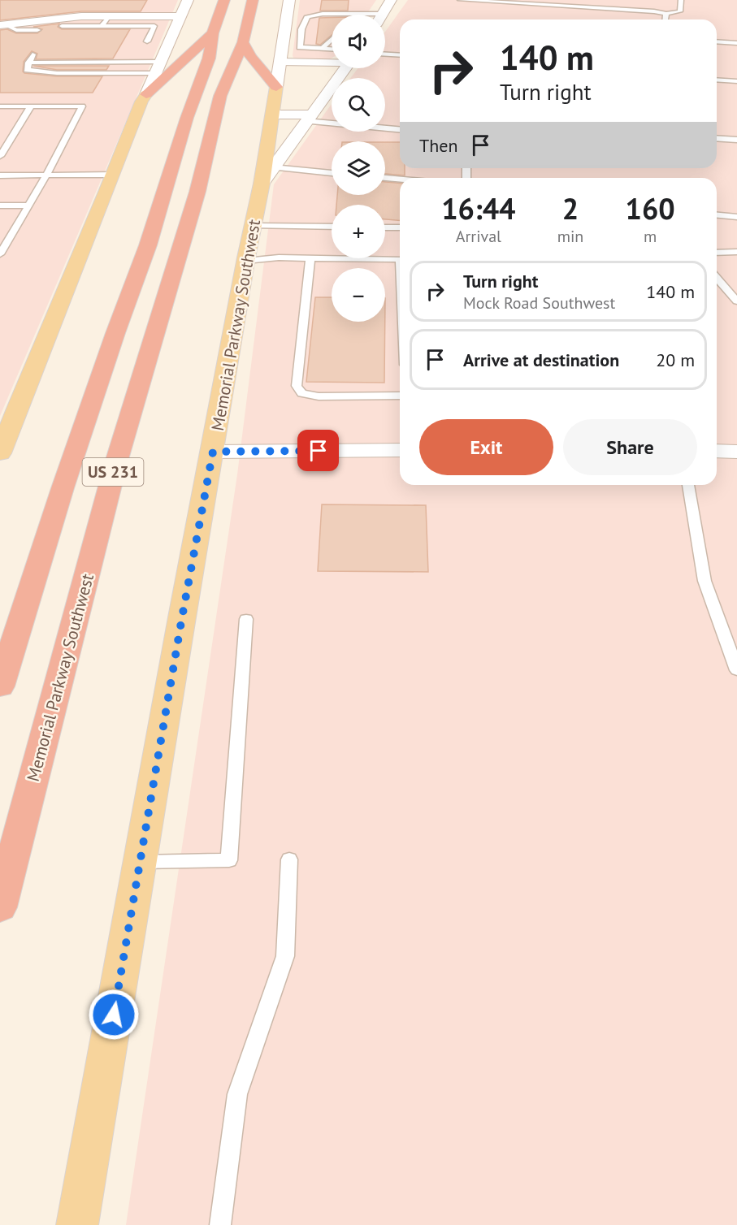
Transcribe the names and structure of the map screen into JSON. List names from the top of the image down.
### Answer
{
  "streets": {
    "highway": ["Memorial Parkway Southwest", "US 231"]
  },
  "page": {
    "map_buttons": ["+", "−"],
    "turn": ["140 m", "Turn right"],
    "then": "Then",
    "eta": [
      "16:44",
      "Arrival",
      "2",
      "min",
      "160",
      "m"
    ],
    "list": [
      {
        "name": "Turn right",
        "note": "Mock Road Southwest",
        "value": "140 m"
      },
      {
        "name": "Arrive at destination",
        "value": "20 m"
      }
    ],
    "buttons": ["Exit", "Share"]
  }
}
